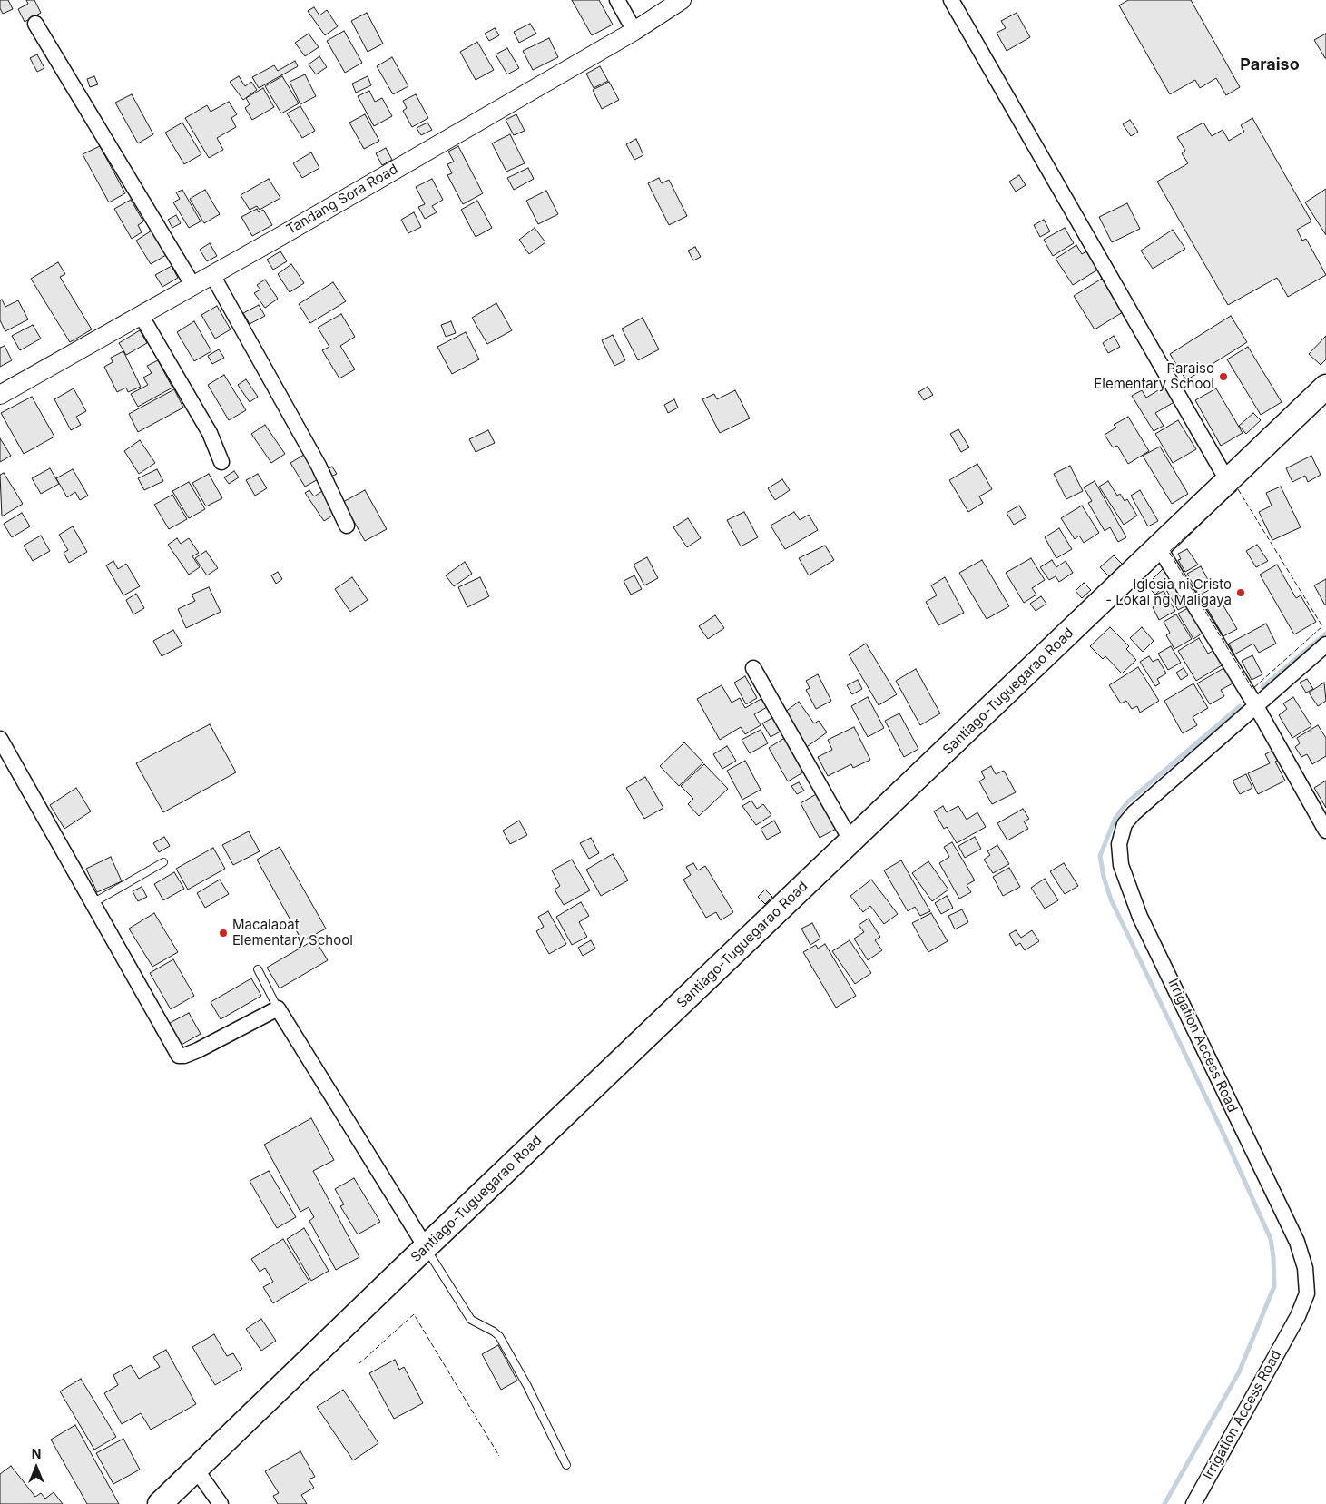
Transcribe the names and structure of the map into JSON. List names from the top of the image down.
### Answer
{
  "streets": {
    "highway": ["Santiago-Tuguegarao Road"],
    "street": ["Tandang Sora Road", "Irrigation Access Road"]
  },
  "districts": ["Paraiso"],
  "places": ["Paraiso Elementary School", "Iglesia ni Cristo - Lokal ng Maligaya", "Macalaoat Elementary School"],
  "north": "top"
}
